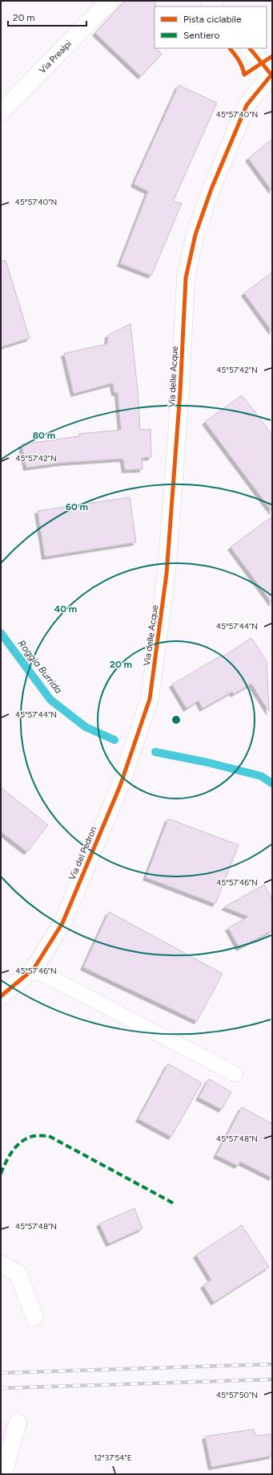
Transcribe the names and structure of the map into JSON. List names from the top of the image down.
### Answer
{
  "streets": {
    "street": ["Via Prealpi", "Via delle Acque", "Via del Pedron"]
  },
  "crossings": [
    ["Via delle Acque", "Via del Pedron"]
  ],
  "water": ["Roggia Burrida"],
  "legend": ["Pista ciclabile", "Sentiero"],
  "scale_bar": "20 m",
  "coordinates": [
    "45°57'40\"N",
    "45°57'42\"N",
    "45°57'44\"N",
    "45°57'46\"N",
    "45°57'48\"N",
    "45°57'50\"N",
    "12°37'54\"E"
  ],
  "rings": [
    "80 m",
    "60 m",
    "40 m",
    "20 m"
  ]
}
